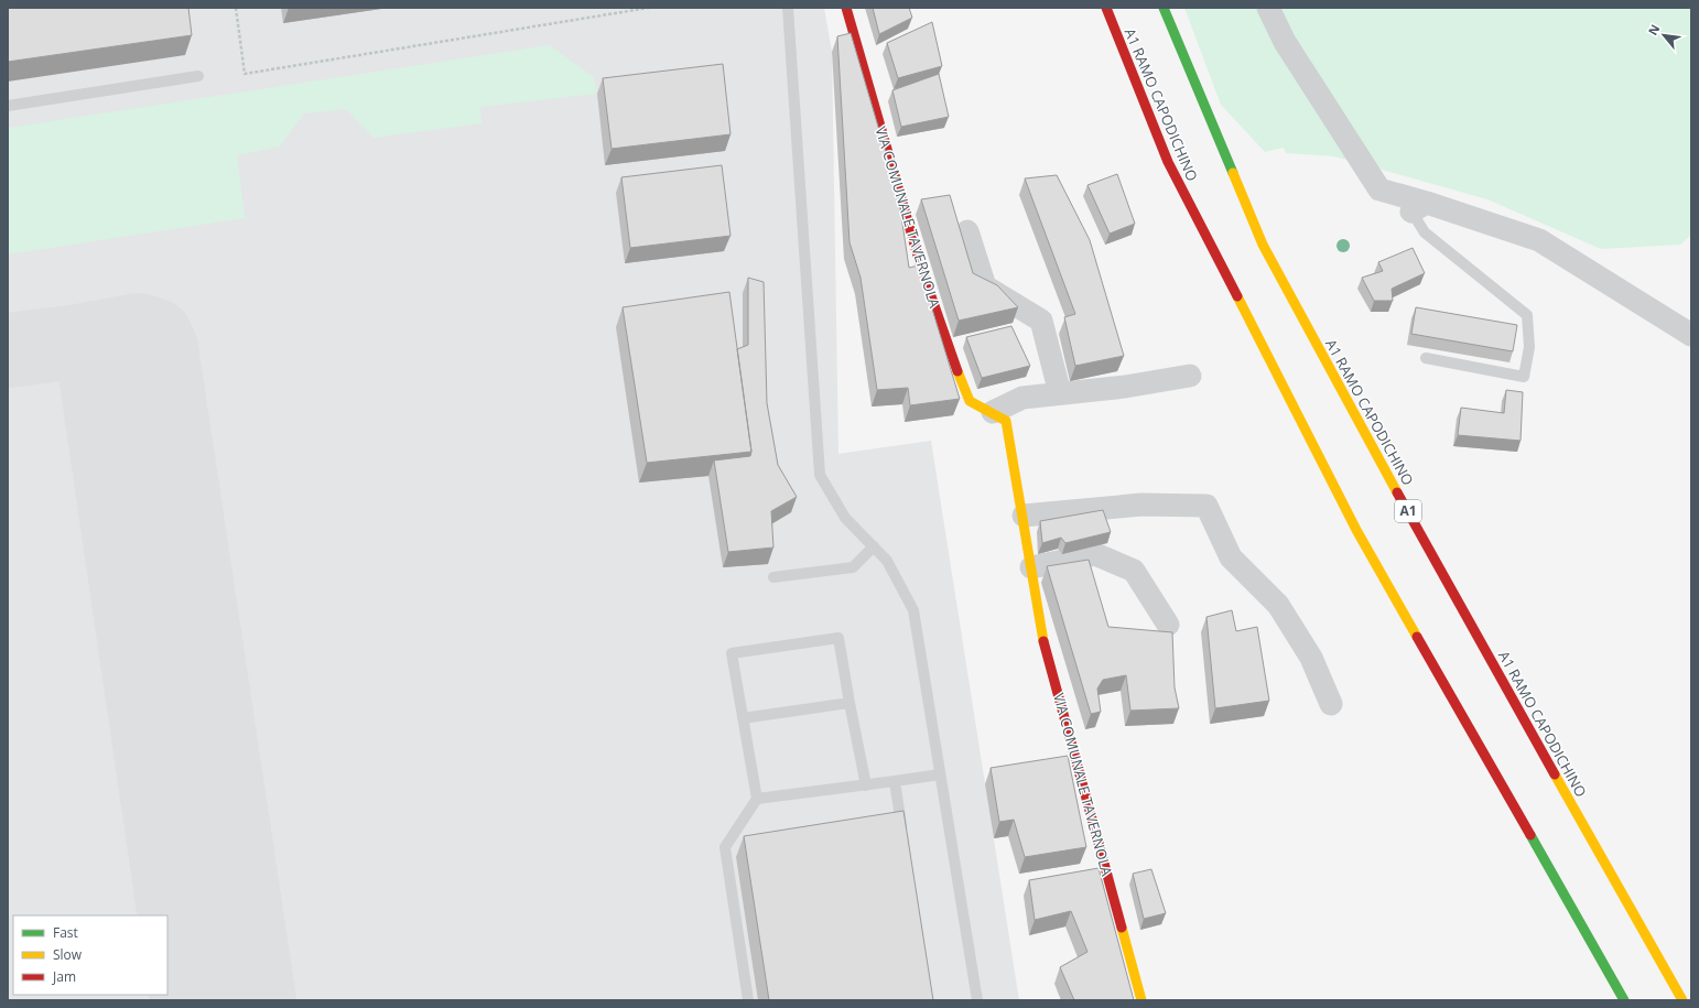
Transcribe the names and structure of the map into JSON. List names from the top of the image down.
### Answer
{
  "streets": {
    "main road": ["A1 RAMO CAPODICHINO", "VIA COMUNALE TAVERNOLA", "A1"]
  },
  "legend": ["Fast", "Slow", "Jam"],
  "north": "top left"
}
